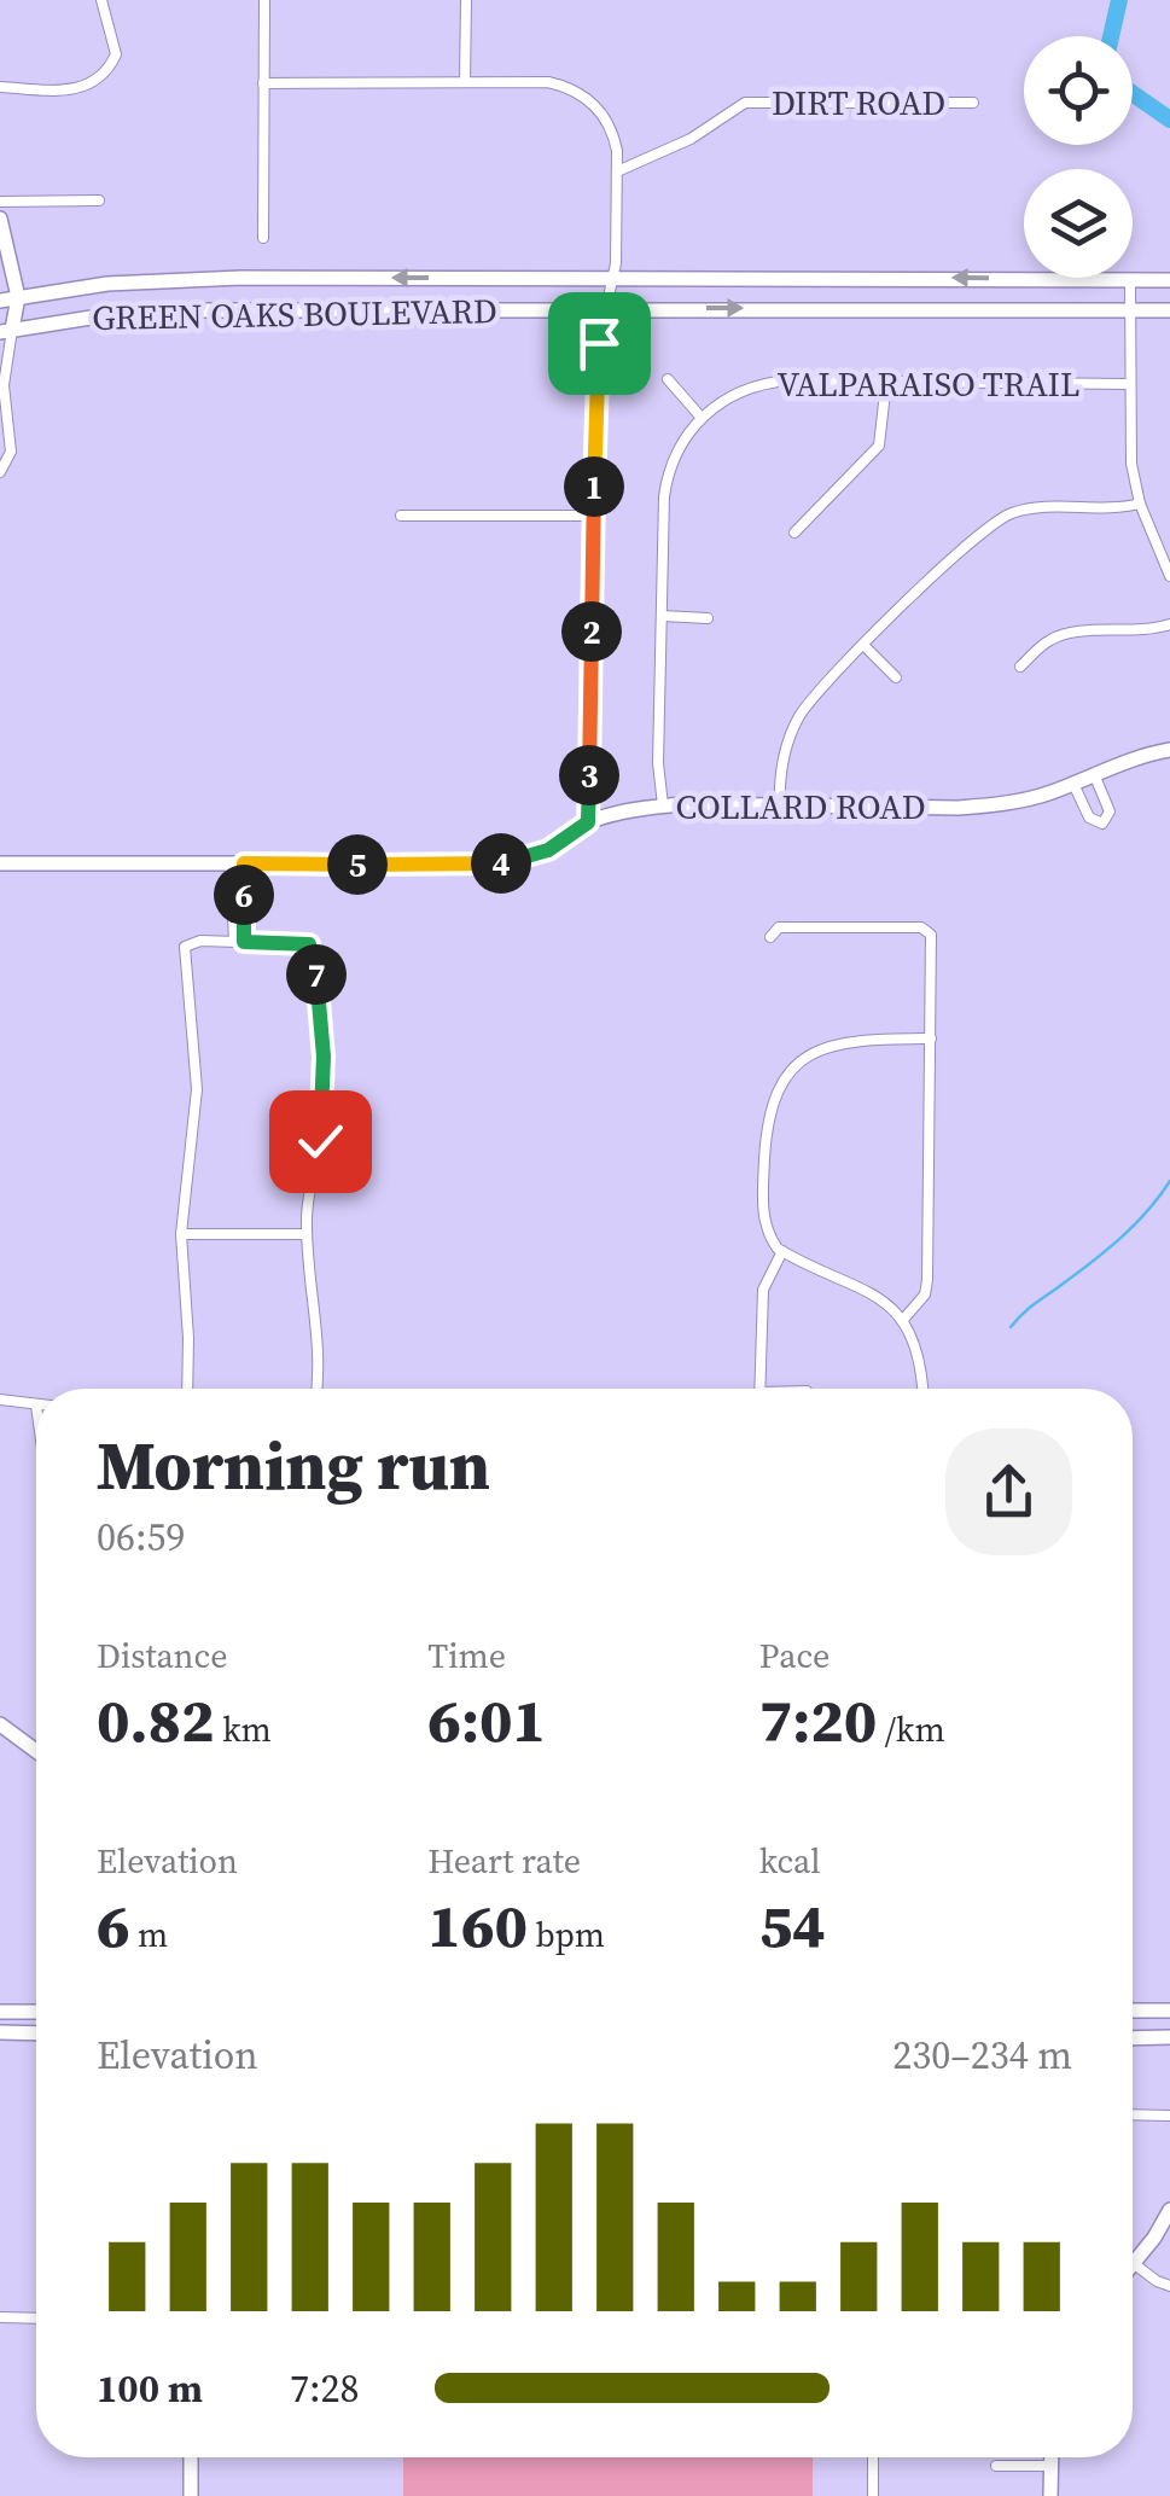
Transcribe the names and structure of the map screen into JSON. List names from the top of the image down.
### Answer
{
  "streets": {
    "main road": ["GREEN OAKS BOULEVARD", "COLLARD ROAD"],
    "street": ["DIRT ROAD", "VALPARAISO TRAIL"]
  },
  "crossings": [
    ["VALPARAISO TRAIL", "COLLARD ROAD"]
  ],
  "page": {
    "pins": [
      "1",
      "2",
      "3",
      "4",
      "5",
      "6",
      "7"
    ],
    "heading": ["Morning run", "06:59"],
    "stats": [
      ["Distance", "0.82 km"],
      ["Time", "6:01"],
      ["Pace", "7:20 /km"],
      ["Elevation", "6 m"],
      ["Heart rate", "160 bpm"],
      ["kcal", "54"]
    ],
    "chart": ["Elevation", "230–234 m"],
    "list": [
      {
        "name": "100 m",
        "note": "7:28"
      }
    ]
  }
}
